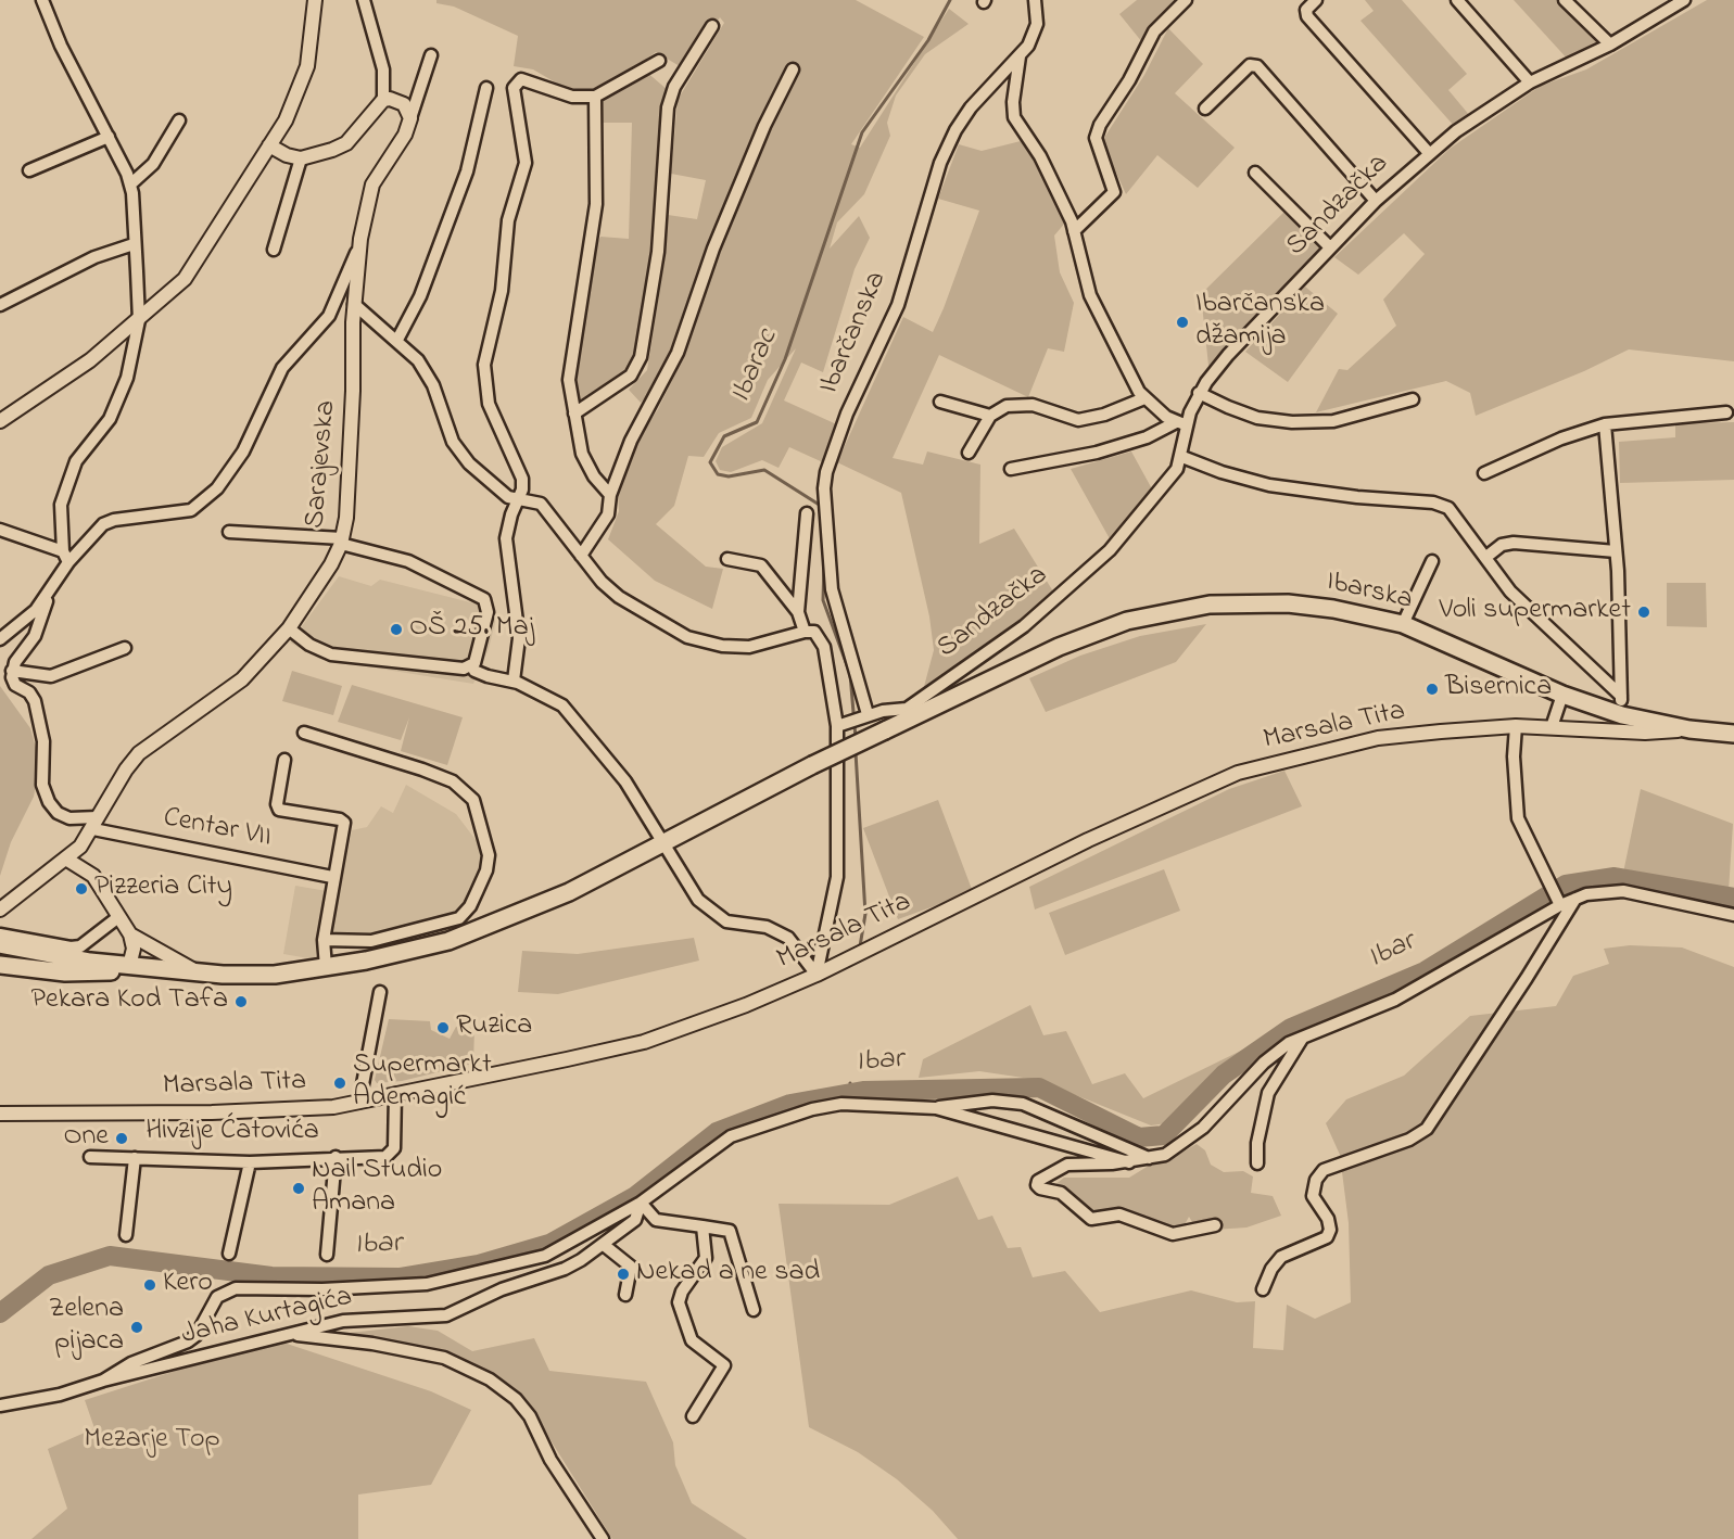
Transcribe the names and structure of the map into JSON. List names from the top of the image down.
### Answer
{
  "streets": {
    "main road": ["Ibarska"],
    "street": [
      "Sandzačka",
      "Ibarčanska",
      "Sarajevska",
      "Marsala Tita",
      "Centar VII",
      "Hivzije Ćatovića",
      "Jaha Kurtagića"
    ]
  },
  "crossings": [
    ["Sandzačka", "Ibarska"],
    ["Sarajevska", "Centar VII"],
    ["Ibarska", "Marsala Tita"],
    ["Marsala Tita", "Hivzije Ćatovića"]
  ],
  "water": ["Ibarac", "Ibar"],
  "parks": ["Mezarje Top"],
  "places": [
    "Ibarčanska džamija",
    "Voli supermarket",
    "OŠ 25. Maj",
    "Bisernica",
    "Pizzeria City",
    "Pekara Kod Tafa",
    "Ruzica",
    "Supermarkt Ademagić",
    "One",
    "Nail Studio Amana",
    "Nekad a ne sad",
    "Kero",
    "Zelena pijaca"
  ]
}
